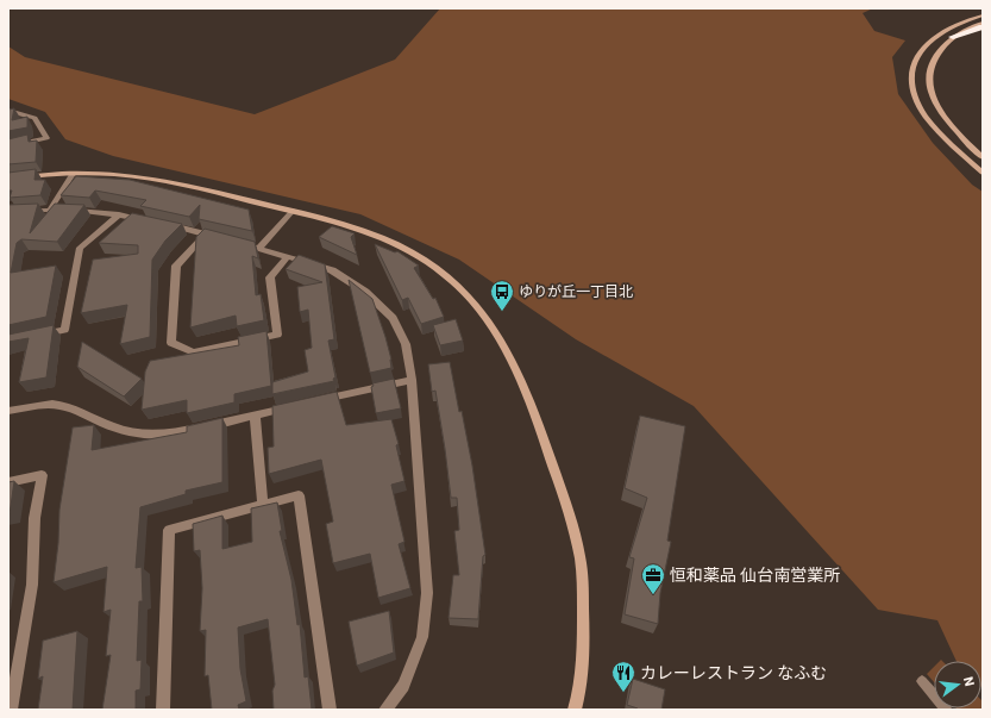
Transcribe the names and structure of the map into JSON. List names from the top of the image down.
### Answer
{
  "places": {
    "bus stop": ["ゆりが丘一丁目北"],
    "office": ["恒和薬品 仙台南営業所"],
    "restaurant": ["カレーレストラン なふむ"]
  },
  "north": "right"
}
